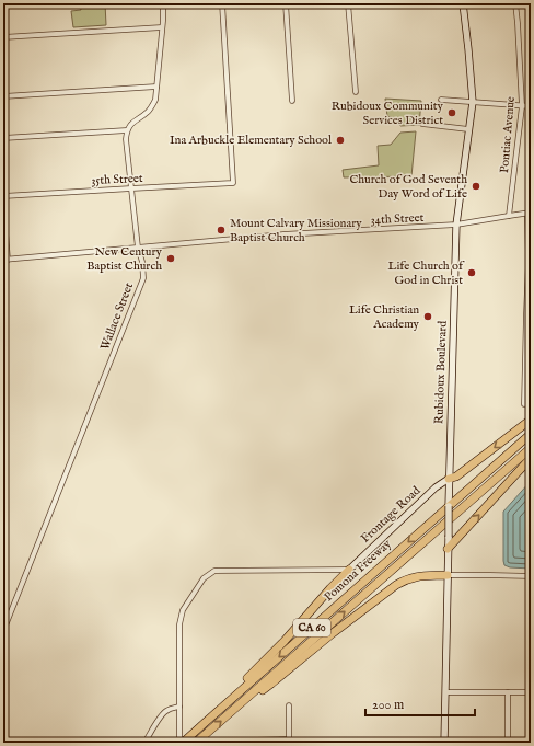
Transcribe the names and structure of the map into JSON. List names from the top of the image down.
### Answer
{
  "streets": {
    "highway": ["Pomona Freeway", "CA 60"],
    "main road": ["Rubidoux Boulevard", "Frontage Road"],
    "street": [
      "Pontiac Avenue",
      "35th Street",
      "34th Street",
      "Wallace Street"
    ]
  },
  "crossings": [
    ["Pontiac Avenue", "34th Street"],
    ["35th Street", "Wallace Street"],
    ["34th Street", "Wallace Street"],
    ["34th Street", "Rubidoux Boulevard"],
    ["Rubidoux Boulevard", "Frontage Road"]
  ],
  "places": [
    "Rubidoux Community Services District",
    "Ina Arbuckle Elementary School",
    "Church of God Seventh Day Word of Life",
    "Mount Calvary Missionary Baptist Church",
    "New Century Baptist Church",
    "Life Church of God in Christ",
    "Life Christian Academy"
  ],
  "scale_bar": "200 m"
}
